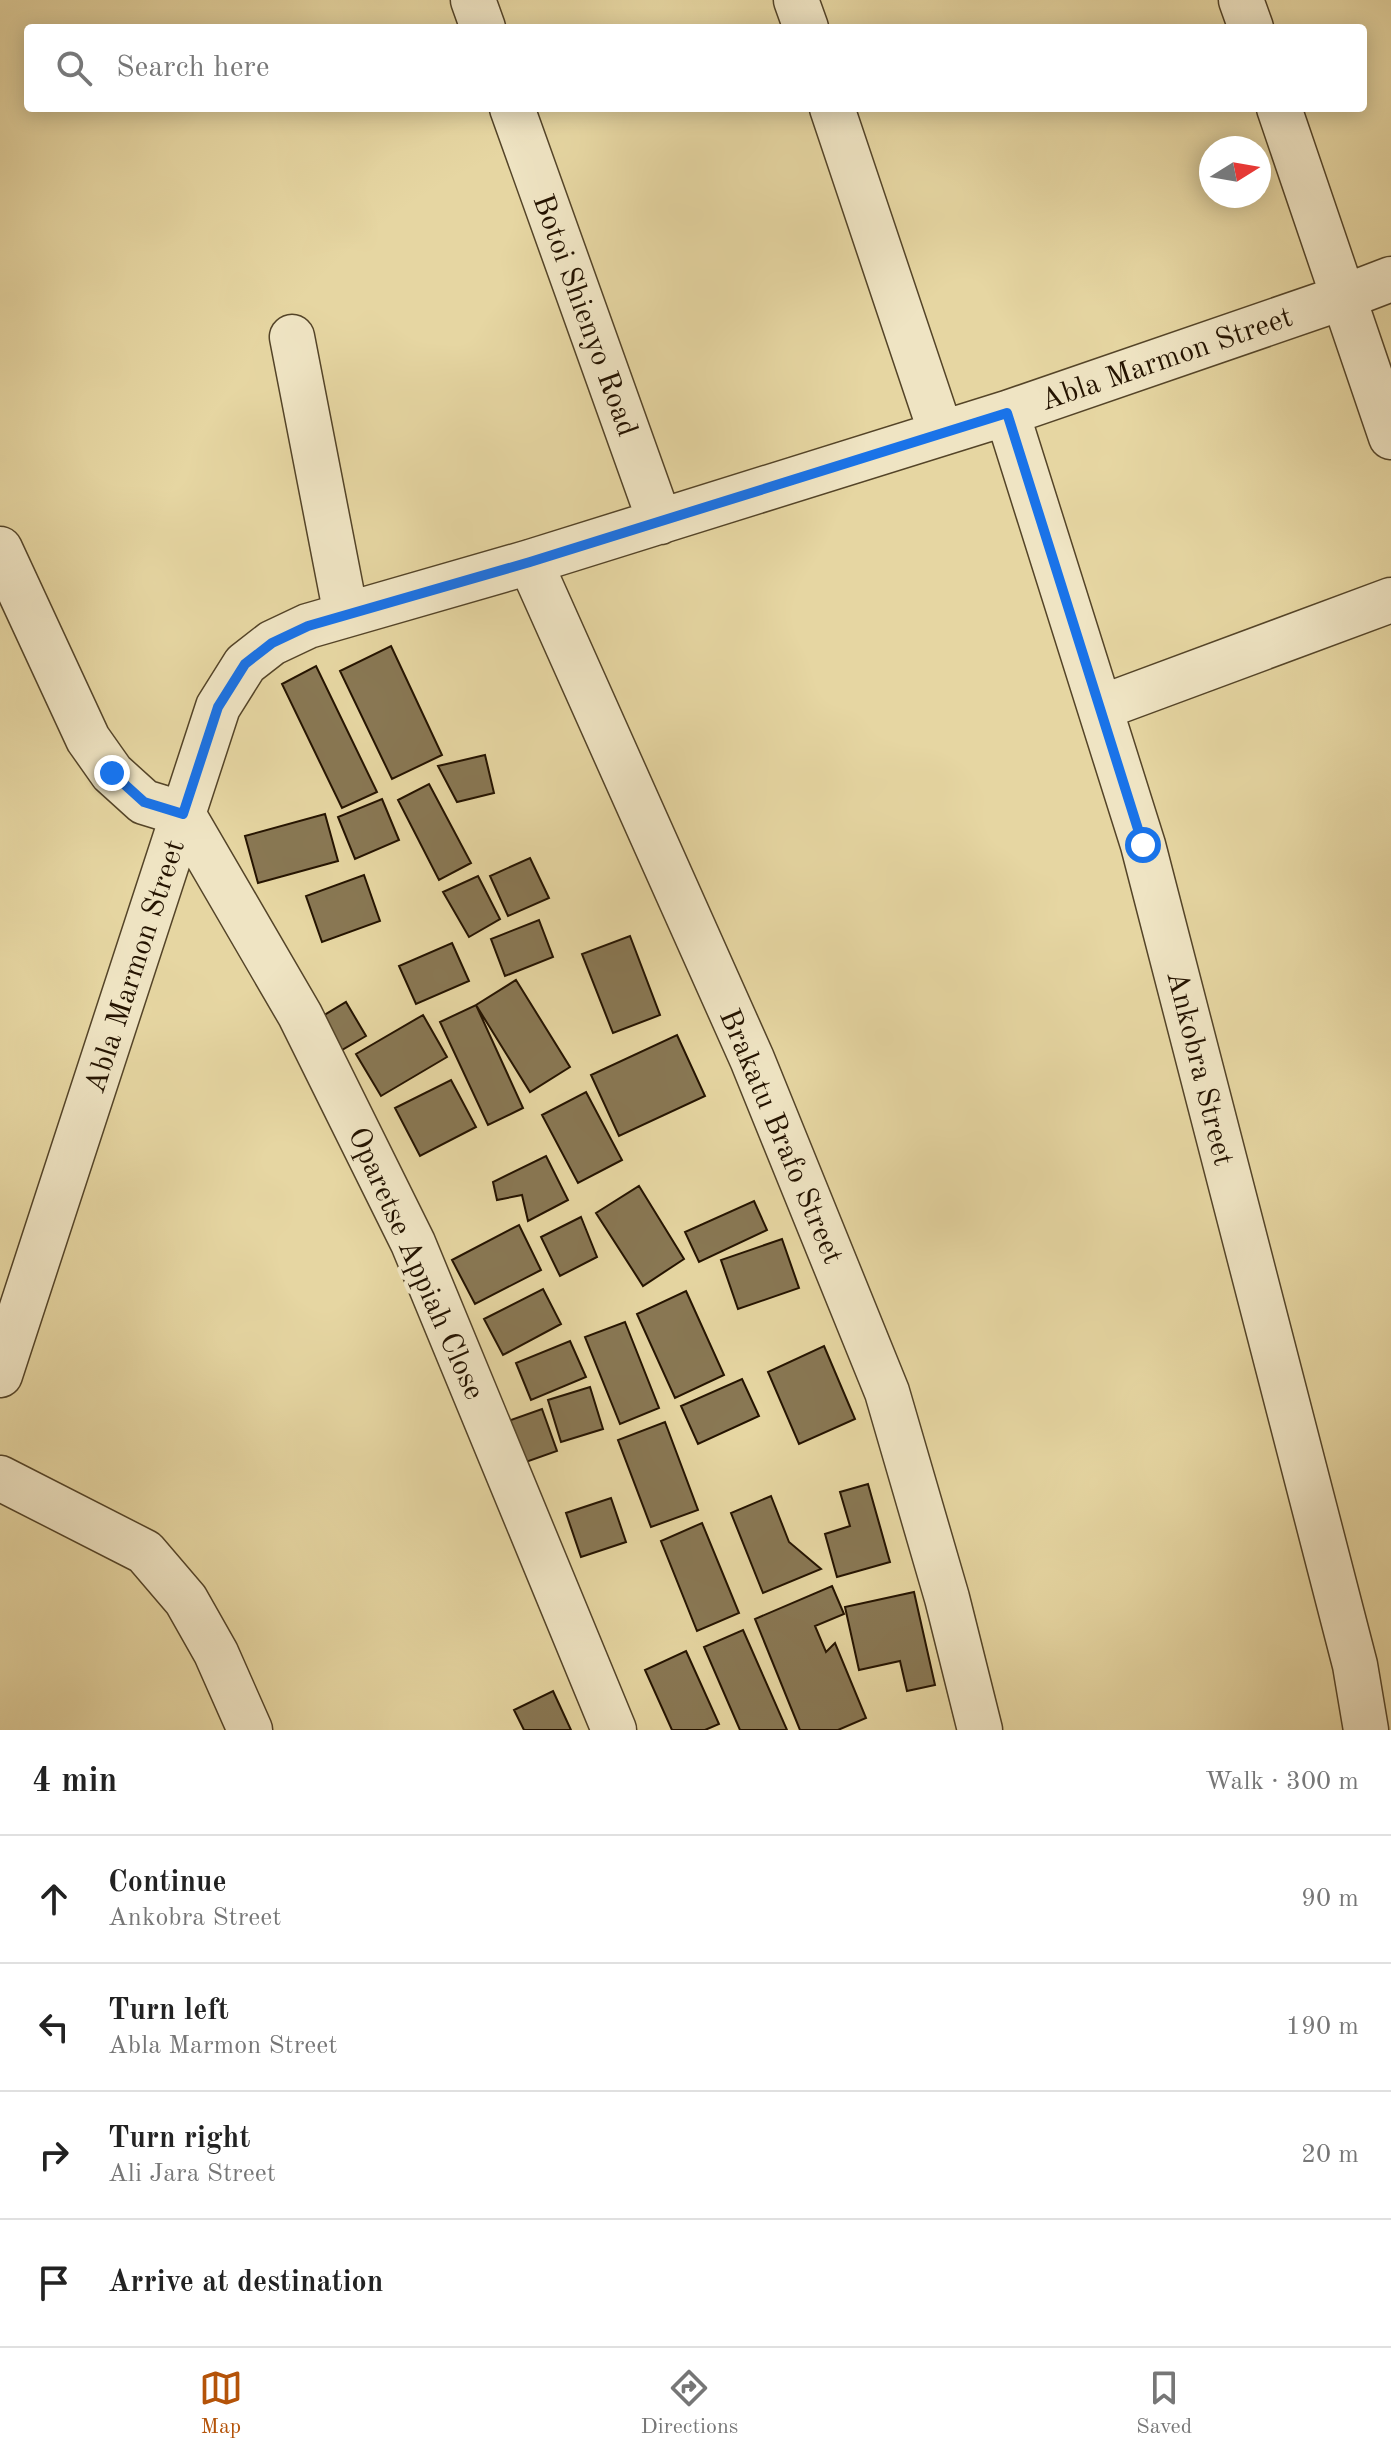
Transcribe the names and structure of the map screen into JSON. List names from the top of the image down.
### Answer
{
  "streets": {
    "street": [
      "Botoi Shienyo Road",
      "Abla Marmon Street",
      "Ankobra Street",
      "Brakatu Brafo Street",
      "Oparetse Appiah Close"
    ]
  },
  "crossings": [
    ["Botoi Shienyo Road", "Abla Marmon Street"],
    ["Abla Marmon Street", "Ankobra Street"],
    ["Abla Marmon Street", "Brakatu Brafo Street"],
    ["Abla Marmon Street", "Oparetse Appiah Close"]
  ],
  "north": "right",
  "page": {
    "search": "Search here",
    "heading": ["4 min", "Walk · 300 m"],
    "list": [
      ["Continue", "Ankobra Street", "90 m"],
      ["Turn left", "Abla Marmon Street", "190 m"],
      ["Turn right", "Ali Jara Street", "20 m"],
      "Arrive at destination"
    ],
    "nav": ["Map", "Directions", "Saved"]
  }
}
